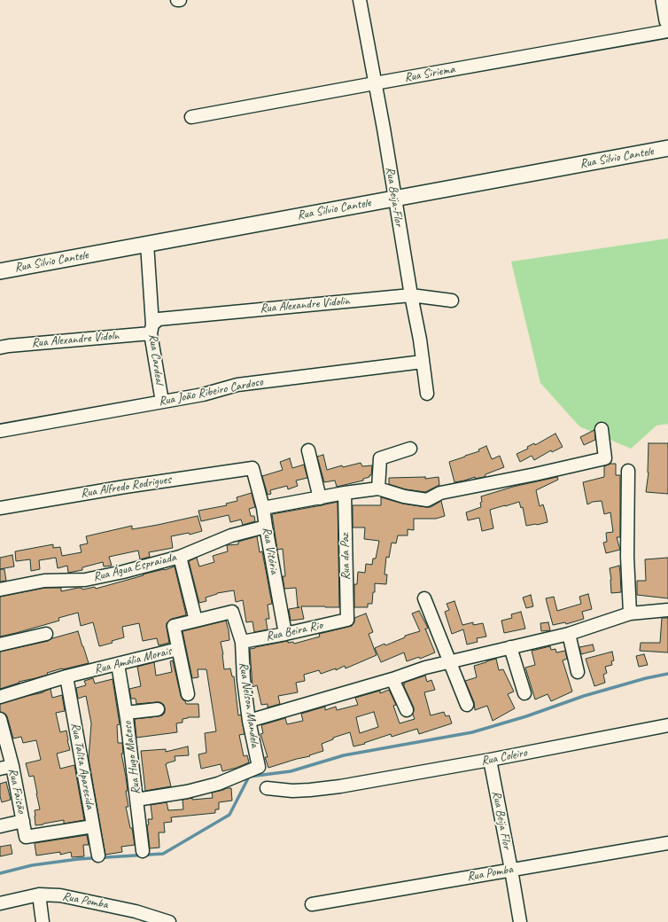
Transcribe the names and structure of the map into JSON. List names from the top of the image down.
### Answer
{
  "streets": {
    "street": [
      "Rua Siriema",
      "Rua Silvio Cantele",
      "Rua Beija-Flor",
      "Rua Alexandre Vidolin",
      "Rua Alexandre Vidoln",
      "Rua Cardeal",
      "Rua João Ribeiro Cardoso",
      "Rua Alfredo Rodrigues",
      "Rua Vitória",
      "Rua da Paz",
      "Rua Água Espraiada",
      "Rua Beira Rio",
      "Rua Amália Morais",
      "Rua Nelson Mandela",
      "Rua Coleiro",
      "Rua Hugo Matoso",
      "Rua Talita Aparecida",
      "Rua Faisão",
      "Rua Beija Flor",
      "Rua Pomba"
    ]
  },
  "crossings": [
    ["Rua Siriema", "Rua Beija-Flor"],
    ["Rua Silvio Cantele", "Rua Beija-Flor"],
    ["Rua Silvio Cantele", "Rua Cardeal"],
    ["Rua Beija-Flor", "Rua Alexandre Vidolin"],
    ["Rua Beija-Flor", "Rua João Ribeiro Cardoso"],
    ["Rua Alexandre Vidolin", "Rua Alexandre Vidoln"],
    ["Rua Alexandre Vidolin", "Rua Cardeal"],
    ["Rua Alexandre Vidoln", "Rua Cardeal"],
    ["Rua Cardeal", "Rua João Ribeiro Cardoso"],
    ["Rua Alfredo Rodrigues", "Rua Vitória"],
    ["Rua Vitória", "Rua Água Espraiada"],
    ["Rua Vitória", "Rua Beira Rio"],
    ["Rua da Paz", "Rua Beira Rio"],
    ["Rua Beira Rio", "Rua Nelson Mandela"],
    ["Rua Amália Morais", "Rua Nelson Mandela"],
    ["Rua Amália Morais", "Rua Hugo Matoso"],
    ["Rua Amália Morais", "Rua Talita Aparecida"],
    ["Rua Nelson Mandela", "Rua Hugo Matoso"],
    ["Rua Coleiro", "Rua Beija Flor"],
    ["Rua Talita Aparecida", "Rua Faisão"],
    ["Rua Beija Flor", "Rua Pomba"]
  ]
}
